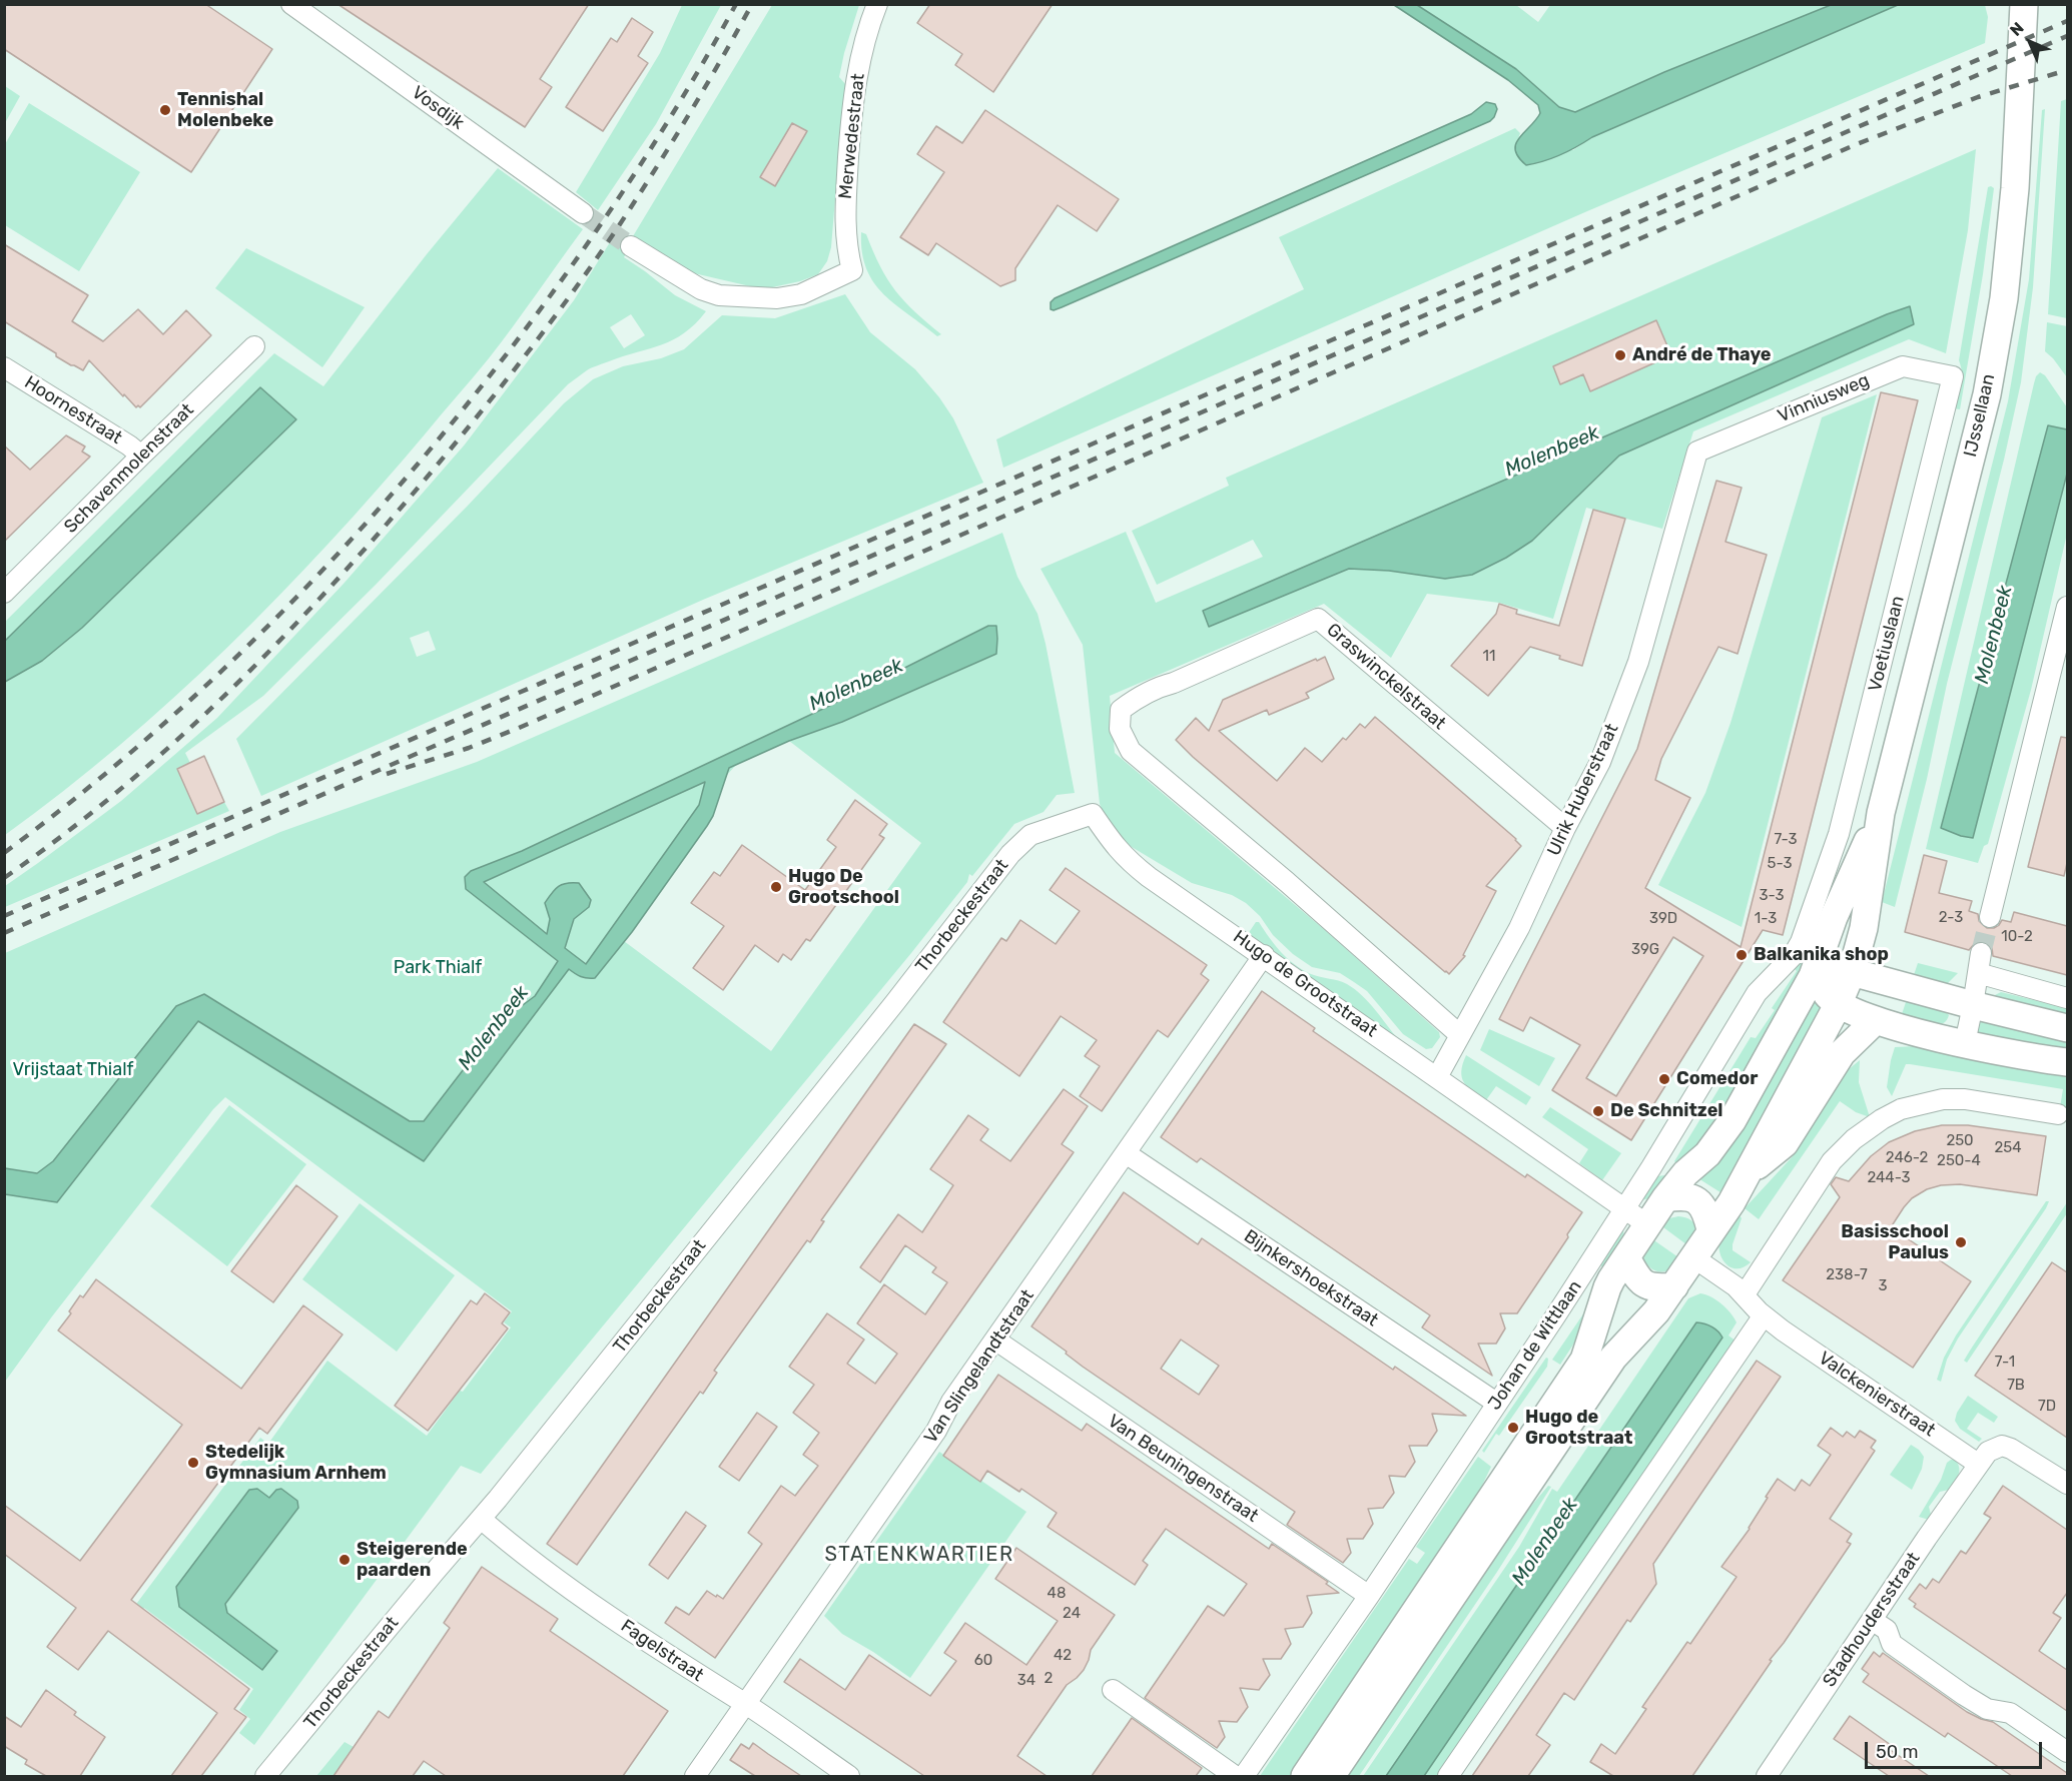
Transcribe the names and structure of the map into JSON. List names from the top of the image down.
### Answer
{
  "streets": {
    "main road": ["IJssellaan", "Johan de Wittlaan"],
    "street": [
      "Vosdijk",
      "Merwedestraat",
      "Vinniusweg",
      "Hoornestraat",
      "Schavenmolenstraat",
      "Voetiuslaan",
      "Graswinckelstraat",
      "Ulrik Huberstraat",
      "Thorbeckestraat",
      "Hugo de Grootstraat",
      "Bijnkershoekstraat",
      "Van Slingelandtstraat",
      "Valckenierstraat",
      "Van Beuningenstraat",
      "Stadhoudersstraat",
      "Fagelstraat"
    ]
  },
  "crossings": [
    ["Vinniusweg", "Voetiuslaan"],
    ["Vinniusweg", "Ulrik Huberstraat"],
    ["Hoornestraat", "Schavenmolenstraat"],
    ["IJssellaan", "Johan de Wittlaan"],
    ["Voetiuslaan", "Johan de Wittlaan"],
    ["Graswinckelstraat", "Ulrik Huberstraat"],
    ["Ulrik Huberstraat", "Hugo de Grootstraat"],
    ["Thorbeckestraat", "Hugo de Grootstraat"],
    ["Thorbeckestraat", "Fagelstraat"],
    ["Hugo de Grootstraat", "Johan de Wittlaan"],
    ["Hugo de Grootstraat", "Van Slingelandtstraat"],
    ["Bijnkershoekstraat", "Johan de Wittlaan"],
    ["Bijnkershoekstraat", "Van Slingelandtstraat"],
    ["Johan de Wittlaan", "Van Beuningenstraat"],
    ["Van Slingelandtstraat", "Van Beuningenstraat"],
    ["Van Slingelandtstraat", "Fagelstraat"],
    ["Valckenierstraat", "Stadhoudersstraat"]
  ],
  "districts": ["STATENKWARTIER"],
  "water": ["Molenbeek"],
  "parks": ["Park Thialf", "Vrijstaat Thialf"],
  "places": [
    "Tennishal Molenbeke",
    "André de Thaye",
    "Hugo De Grootschool",
    "Balkanika shop",
    "Comedor",
    "De Schnitzel",
    "Basisschool Paulus",
    "Hugo de Grootstraat",
    "Stedelijk Gymnasium Arnhem",
    "Steigerende paarden"
  ],
  "house_numbers": [
    "11",
    "7-3",
    "5-3",
    "3-3",
    "2-3",
    "39D",
    "1-3",
    "10-2",
    "39G",
    "250",
    "254",
    "246-2",
    "250-4",
    "244-3",
    "238-7",
    "3",
    "7-1",
    "7B",
    "7D",
    "48",
    "24",
    "42",
    "60",
    "2",
    "34"
  ],
  "scale_bar": "50 m",
  "north": "top left"
}
